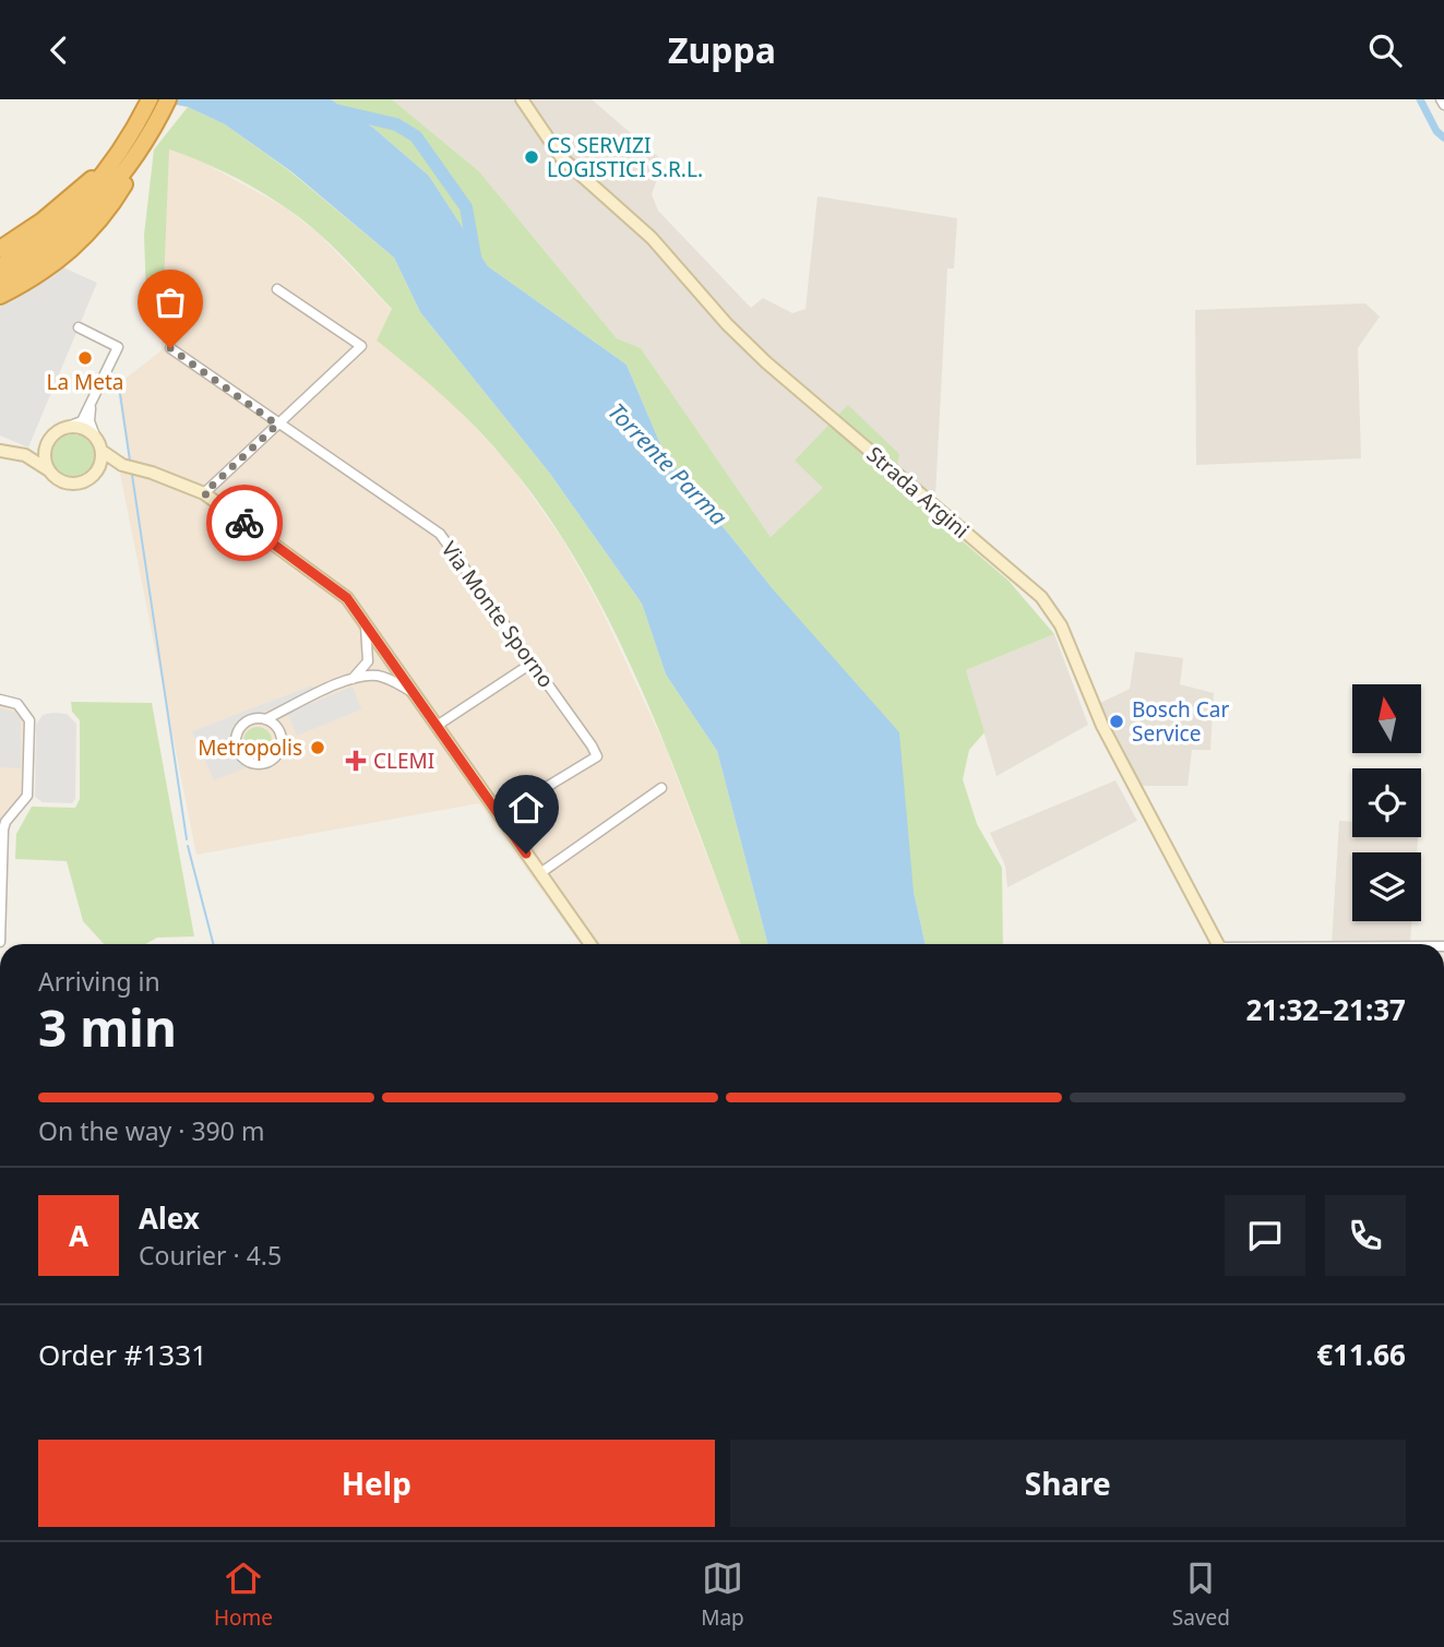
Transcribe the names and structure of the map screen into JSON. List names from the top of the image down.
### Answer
{
  "streets": {
    "main road": ["Strada Argini"],
    "street": ["Via Monte Sporno"]
  },
  "water": ["Torrente Parma"],
  "places": {
    "other": [
      "CS SERVIZI LOGISTICI S.R.L.",
      "La Meta",
      "Bosch Car Service",
      "Metropolis"
    ],
    "health": ["CLEMI"]
  },
  "north": "top",
  "page": {
    "header": "Zuppa",
    "heading": ["3 min", "Arriving in", "21:32–21:37"],
    "panel": [
      "Alex",
      "Courier · 4.5",
      "Order #1331",
      "€11.66"
    ],
    "bar": "On the way · 390 m",
    "round": "A",
    "buttons": ["Help", "Share"],
    "tabs": ["Home", "Map", "Saved"]
  }
}
